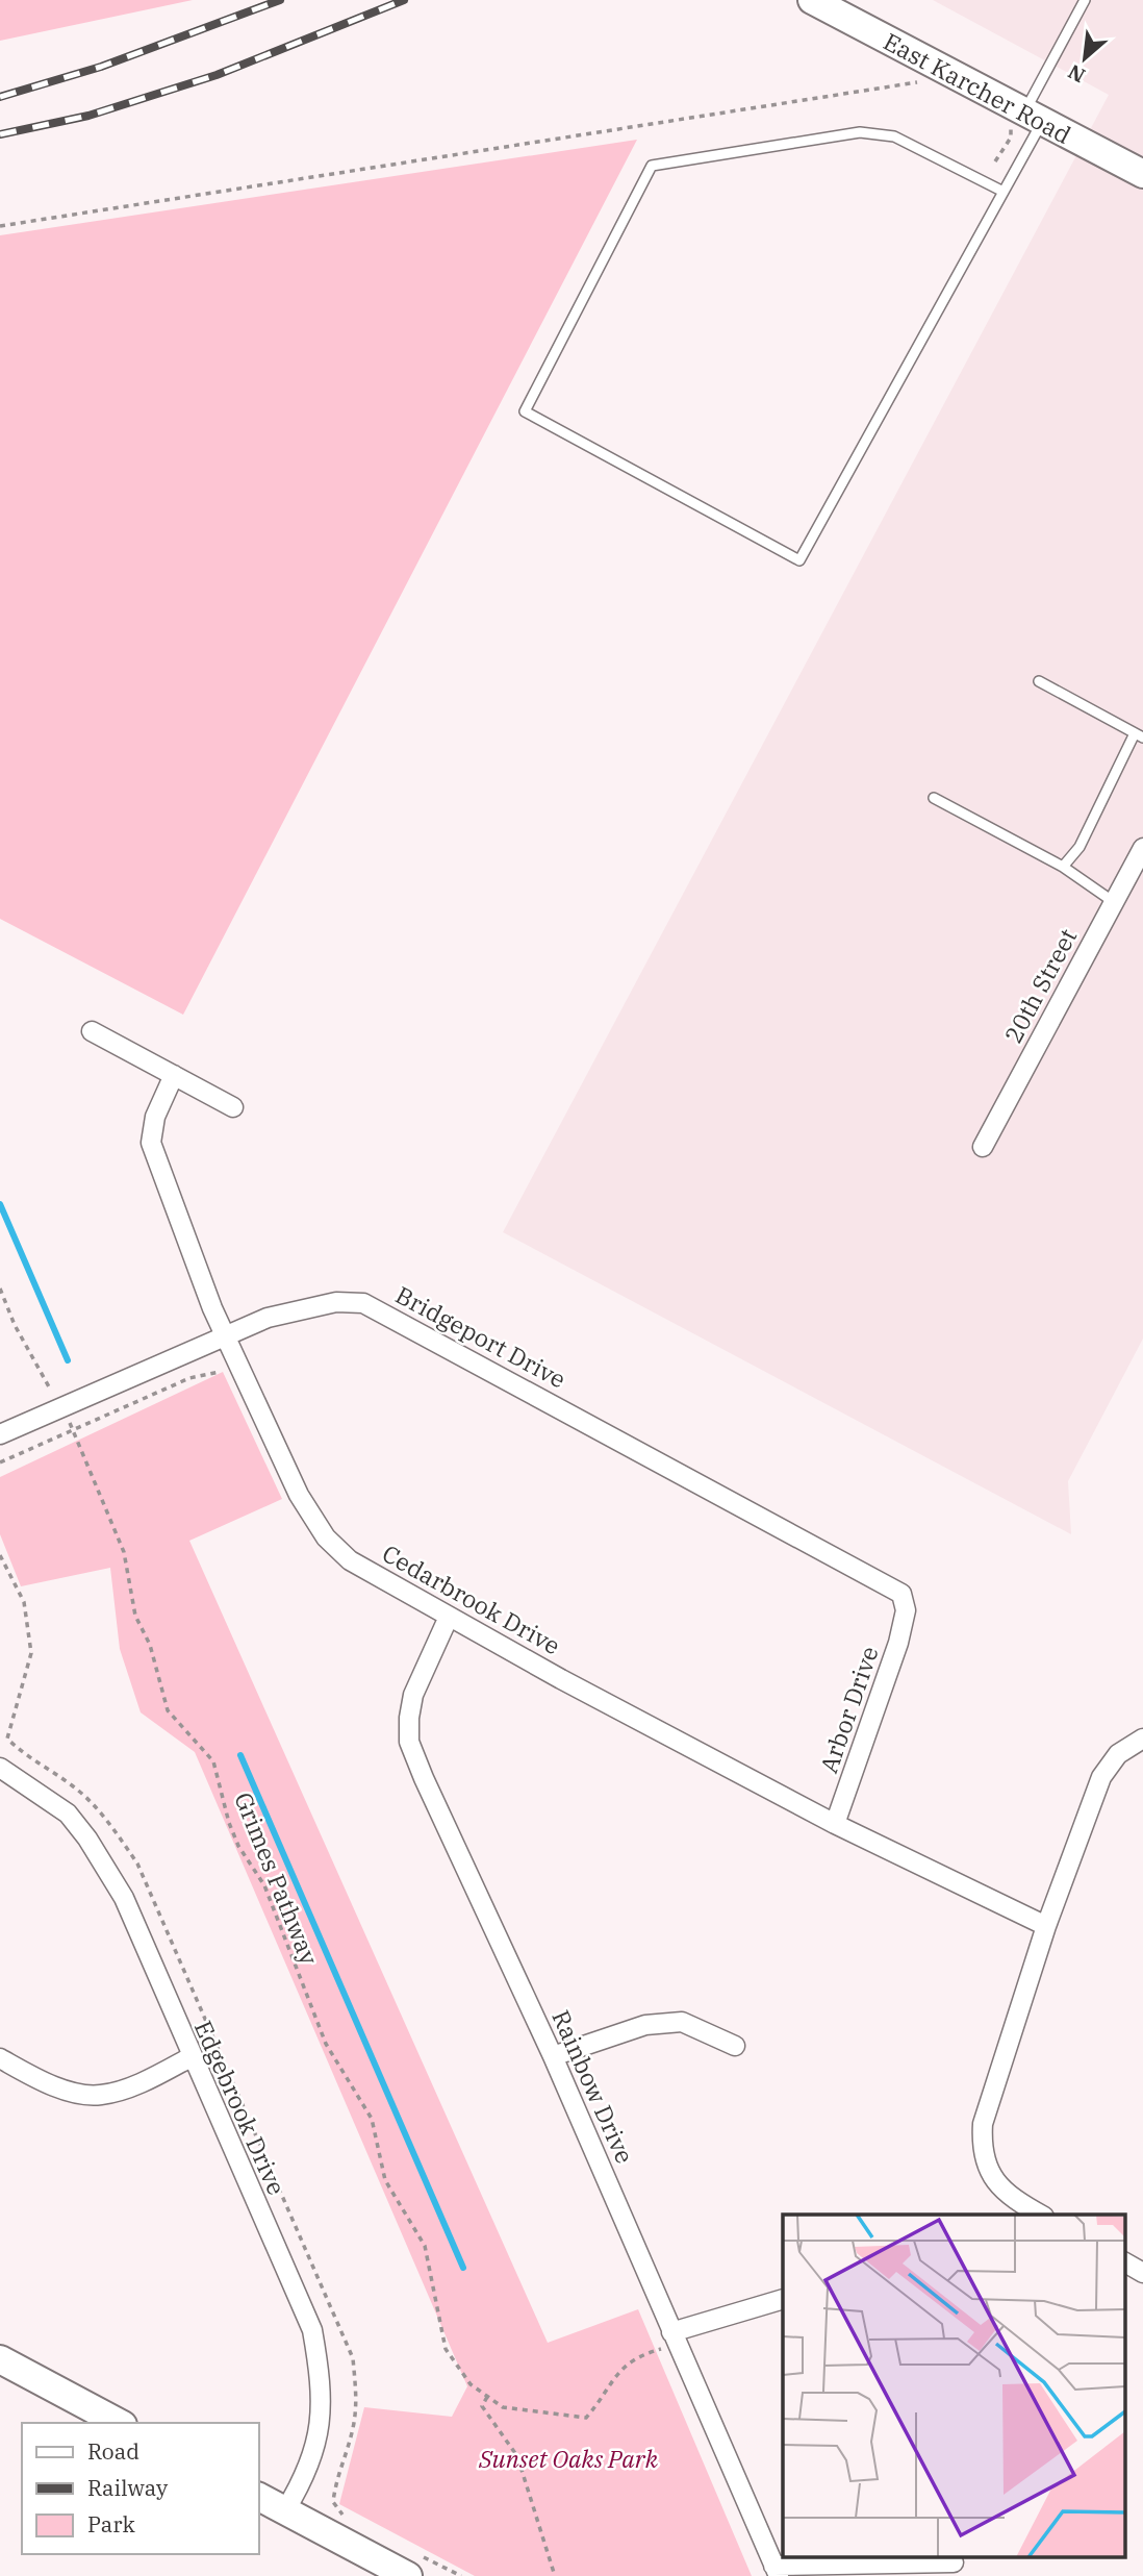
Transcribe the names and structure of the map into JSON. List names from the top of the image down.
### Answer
{
  "streets": {
    "street": [
      "East Karcher Road",
      "20th Street",
      "Bridgeport Drive",
      "Cedarbrook Drive",
      "Arbor Drive",
      "Rainbow Drive",
      "Edgebrook Drive"
    ],
    "path": ["Grimes Pathway"]
  },
  "crossings": [
    ["Bridgeport Drive", "Cedarbrook Drive"],
    ["Bridgeport Drive", "Arbor Drive"],
    ["Bridgeport Drive", "Grimes Pathway"],
    ["Cedarbrook Drive", "Arbor Drive"],
    ["Cedarbrook Drive", "Rainbow Drive"],
    ["Grimes Pathway", "Rainbow Drive"]
  ],
  "parks": ["Sunset Oaks Park"],
  "legend": ["Road", "Railway", "Park"],
  "north": "bottom left"
}
